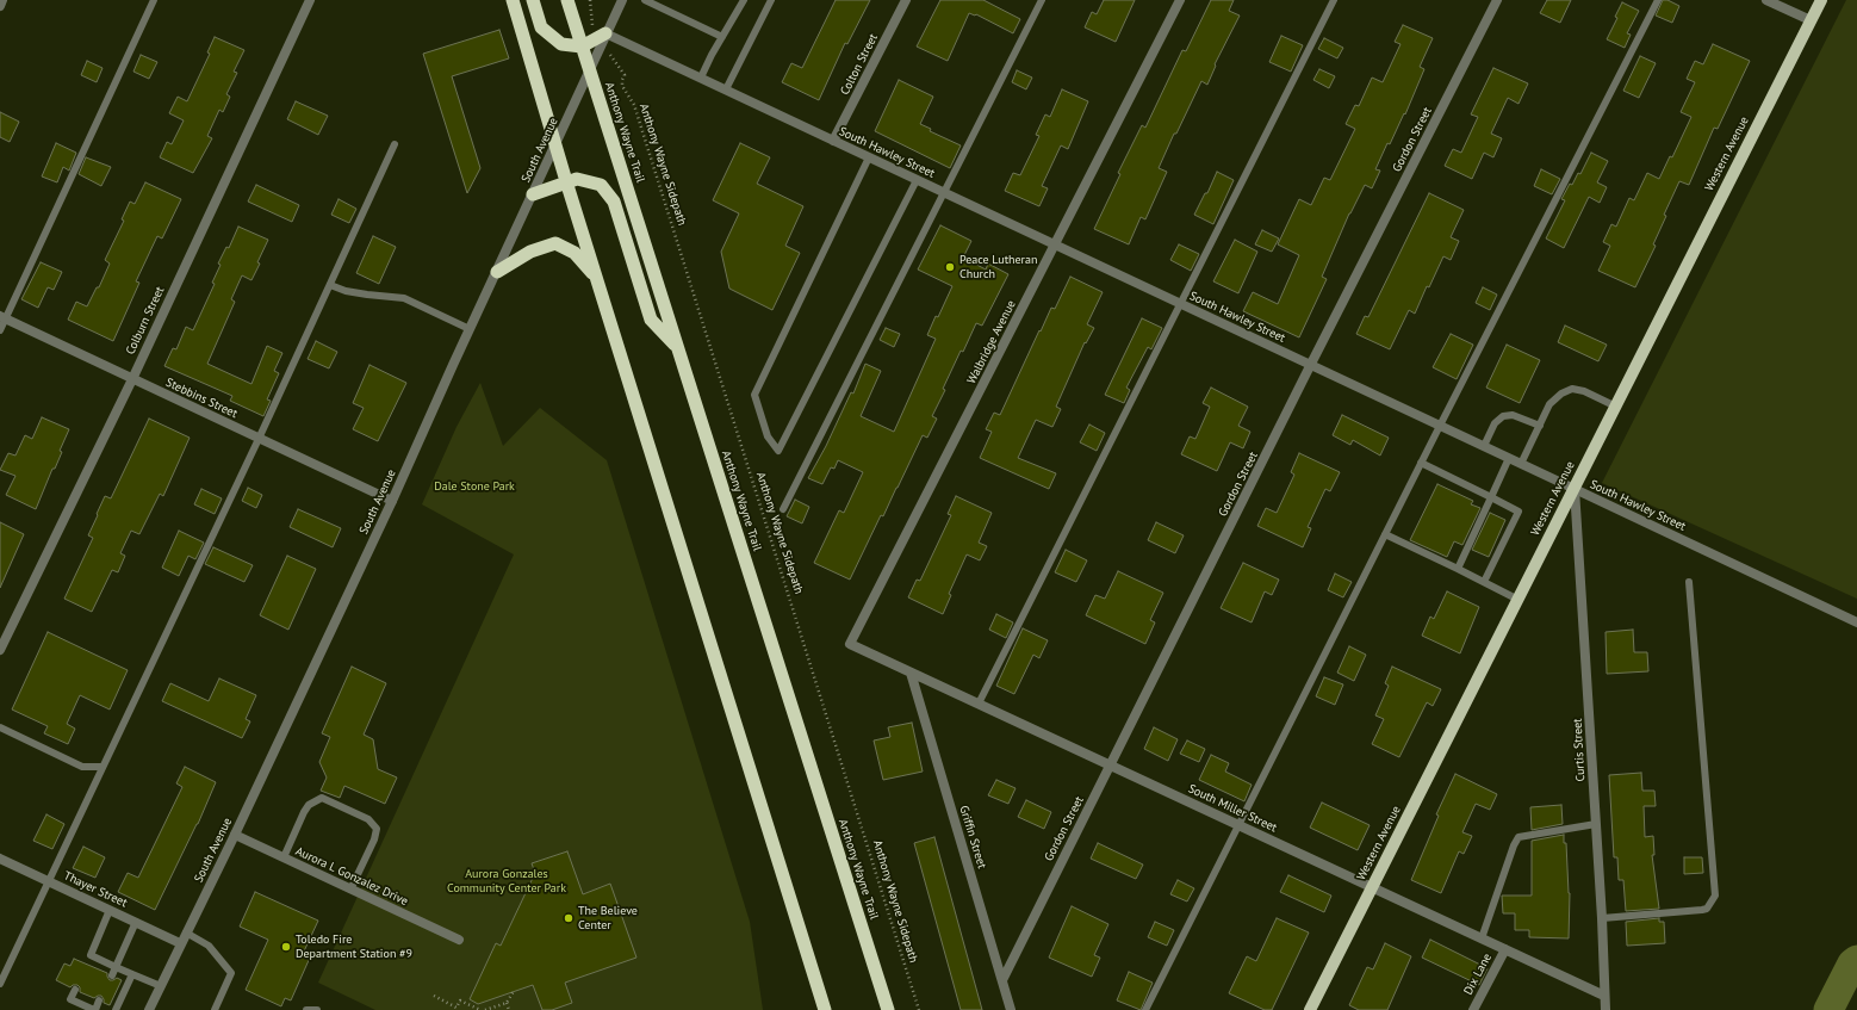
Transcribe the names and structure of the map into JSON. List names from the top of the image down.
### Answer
{
  "streets": {
    "highway": ["Anthony Wayne Trail"],
    "main road": ["Western Avenue"],
    "street": [
      "Colton Street",
      "Gordon Street",
      "South Avenue",
      "South Hawley Street",
      "Colburn Street",
      "Walbridge Avenue",
      "Stebbins Street",
      "Curtis Street",
      "South Miller Street",
      "Griffin Street",
      "Aurora L Gonzalez Drive",
      "Thayer Street",
      "Dix Lane"
    ],
    "path": ["Anthony Wayne Sidepath"]
  },
  "crossings": [
    ["Colton Street", "South Hawley Street"],
    ["Anthony Wayne Trail", "South Avenue"],
    ["Gordon Street", "South Hawley Street"],
    ["Gordon Street", "South Miller Street"],
    ["Gordon Street", "Griffin Street"],
    ["South Avenue", "South Hawley Street"],
    ["South Avenue", "Stebbins Street"],
    ["South Avenue", "Aurora L Gonzalez Drive"],
    ["South Avenue", "Thayer Street"],
    ["South Hawley Street", "Western Avenue"],
    ["South Hawley Street", "Walbridge Avenue"],
    ["South Hawley Street", "Curtis Street"],
    ["Western Avenue", "Curtis Street"],
    ["Western Avenue", "South Miller Street"],
    ["Colburn Street", "Stebbins Street"],
    ["Walbridge Avenue", "South Miller Street"],
    ["Curtis Street", "South Miller Street"],
    ["South Miller Street", "Griffin Street"],
    ["South Miller Street", "Dix Lane"]
  ],
  "parks": ["Dale Stone Park", "Aurora Gonzales Community Center Park"],
  "places": ["Peace Lutheran Church", "The Believe Center", "Toledo Fire Department Station #9"]
}
